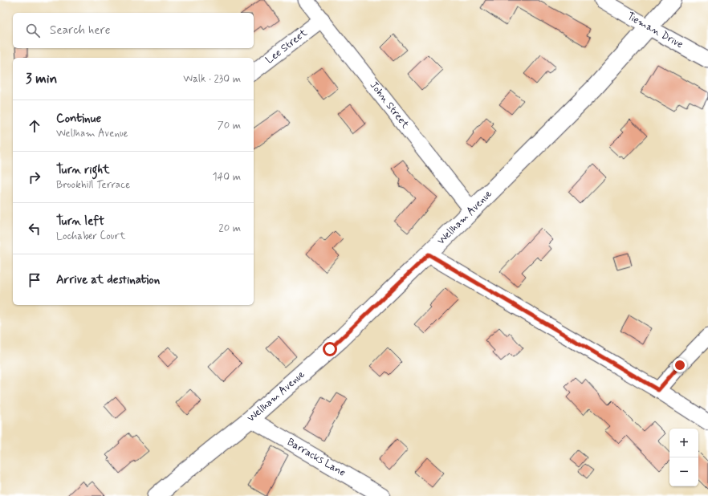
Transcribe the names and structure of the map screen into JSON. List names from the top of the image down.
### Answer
{
  "streets": {
    "street": [
      "Tieman Drive",
      "Lee Street",
      "John Street",
      "Wellham Avenue",
      "Barracks Lane"
    ]
  },
  "crossings": [
    ["Tieman Drive", "Wellham Avenue"],
    ["Lee Street", "John Street"],
    ["John Street", "Wellham Avenue"],
    ["Wellham Avenue", "Barracks Lane"]
  ],
  "page": {
    "search": "Search here",
    "heading": ["3 min", "Walk · 230 m"],
    "list": [
      ["Continue", "Wellham Avenue", "70 m"],
      ["Turn right", "Brookhill Terrace", "140 m"],
      ["Turn left", "Lochaber Court", "20 m"],
      "Arrive at destination"
    ],
    "map_buttons": ["+", "−"]
  }
}
